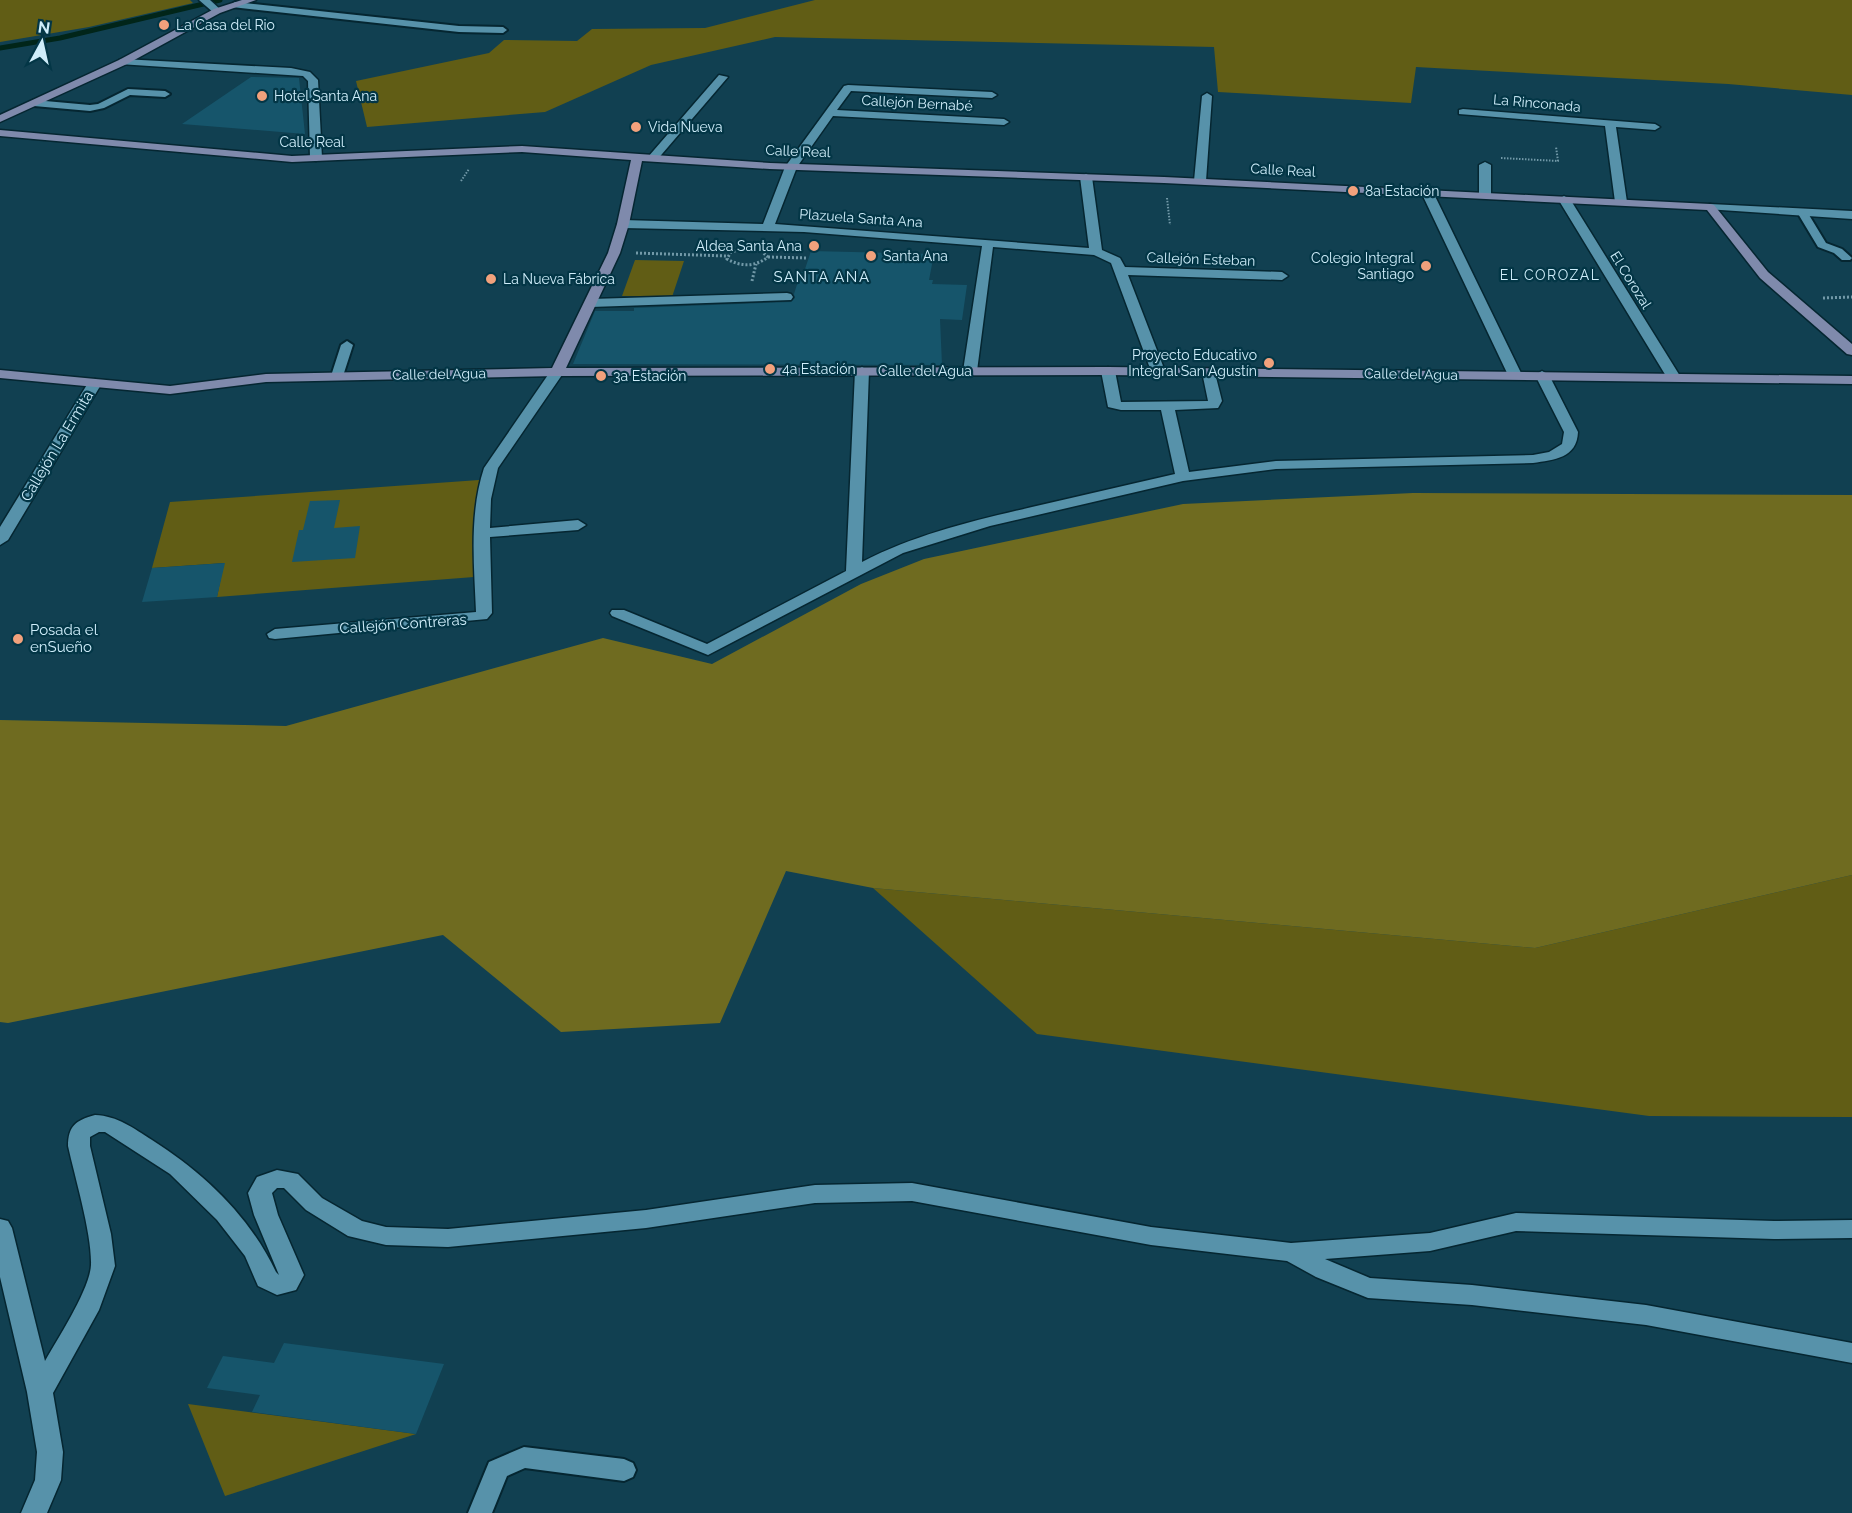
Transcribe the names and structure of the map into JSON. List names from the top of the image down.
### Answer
{
  "streets": {
    "street": [
      "Callejón Bernabé",
      "La Rinconada",
      "Calle Real",
      "Plazuela Santa Ana",
      "Callejón Esteban",
      "El Corozal",
      "Calle del Agua",
      "Callejón La Ermita",
      "Callejón Contreras"
    ]
  },
  "crossings": [
    ["Callejón Bernabé", "Calle Real"],
    ["Callejón Bernabé", "Plazuela Santa Ana"],
    ["Calle Real", "El Corozal"],
    ["El Corozal", "Calle del Agua"],
    ["Calle del Agua", "Callejón La Ermita"],
    ["Calle del Agua", "Callejón Contreras"]
  ],
  "districts": ["EL COROZAL", "SANTA ANA"],
  "places": [
    "La Casa del Rio",
    "Hotel Santa Ana",
    "Vida Nueva",
    "8a Estación",
    "Aldea Santa Ana",
    "Santa Ana",
    "Colegio Integral Santiago",
    "La Nueva Fábrica",
    "Proyecto Educativo Integral San Agustín",
    "4a Estación",
    "3a Estación",
    "Posada el enSueño"
  ],
  "north": "top"
}
